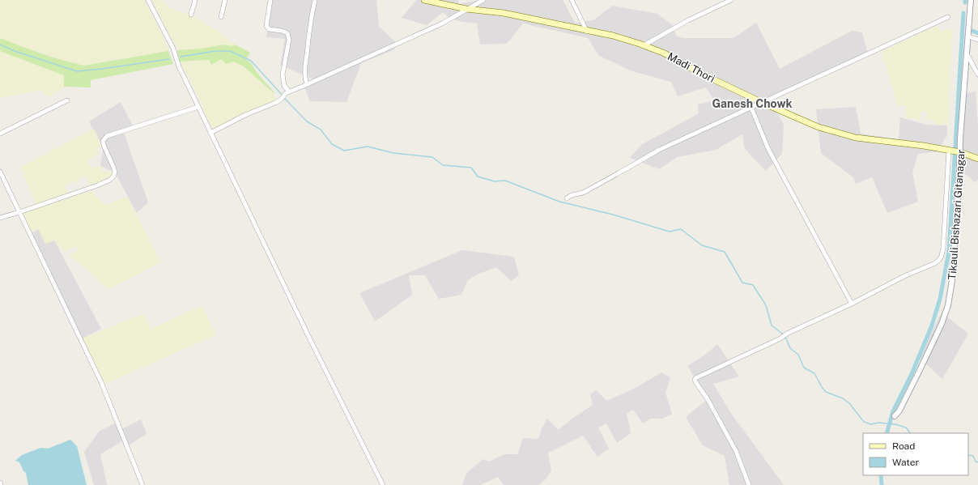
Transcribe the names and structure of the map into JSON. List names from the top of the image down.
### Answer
{
  "streets": {
    "main road": ["Madi Thori"],
    "street": ["Tikauli Bishazari Gitanagar"]
  },
  "crossings": [
    ["Madi Thori", "Tikauli Bishazari Gitanagar"]
  ],
  "districts": ["Ganesh Chowk"],
  "legend": ["Road", "Water"]
}
